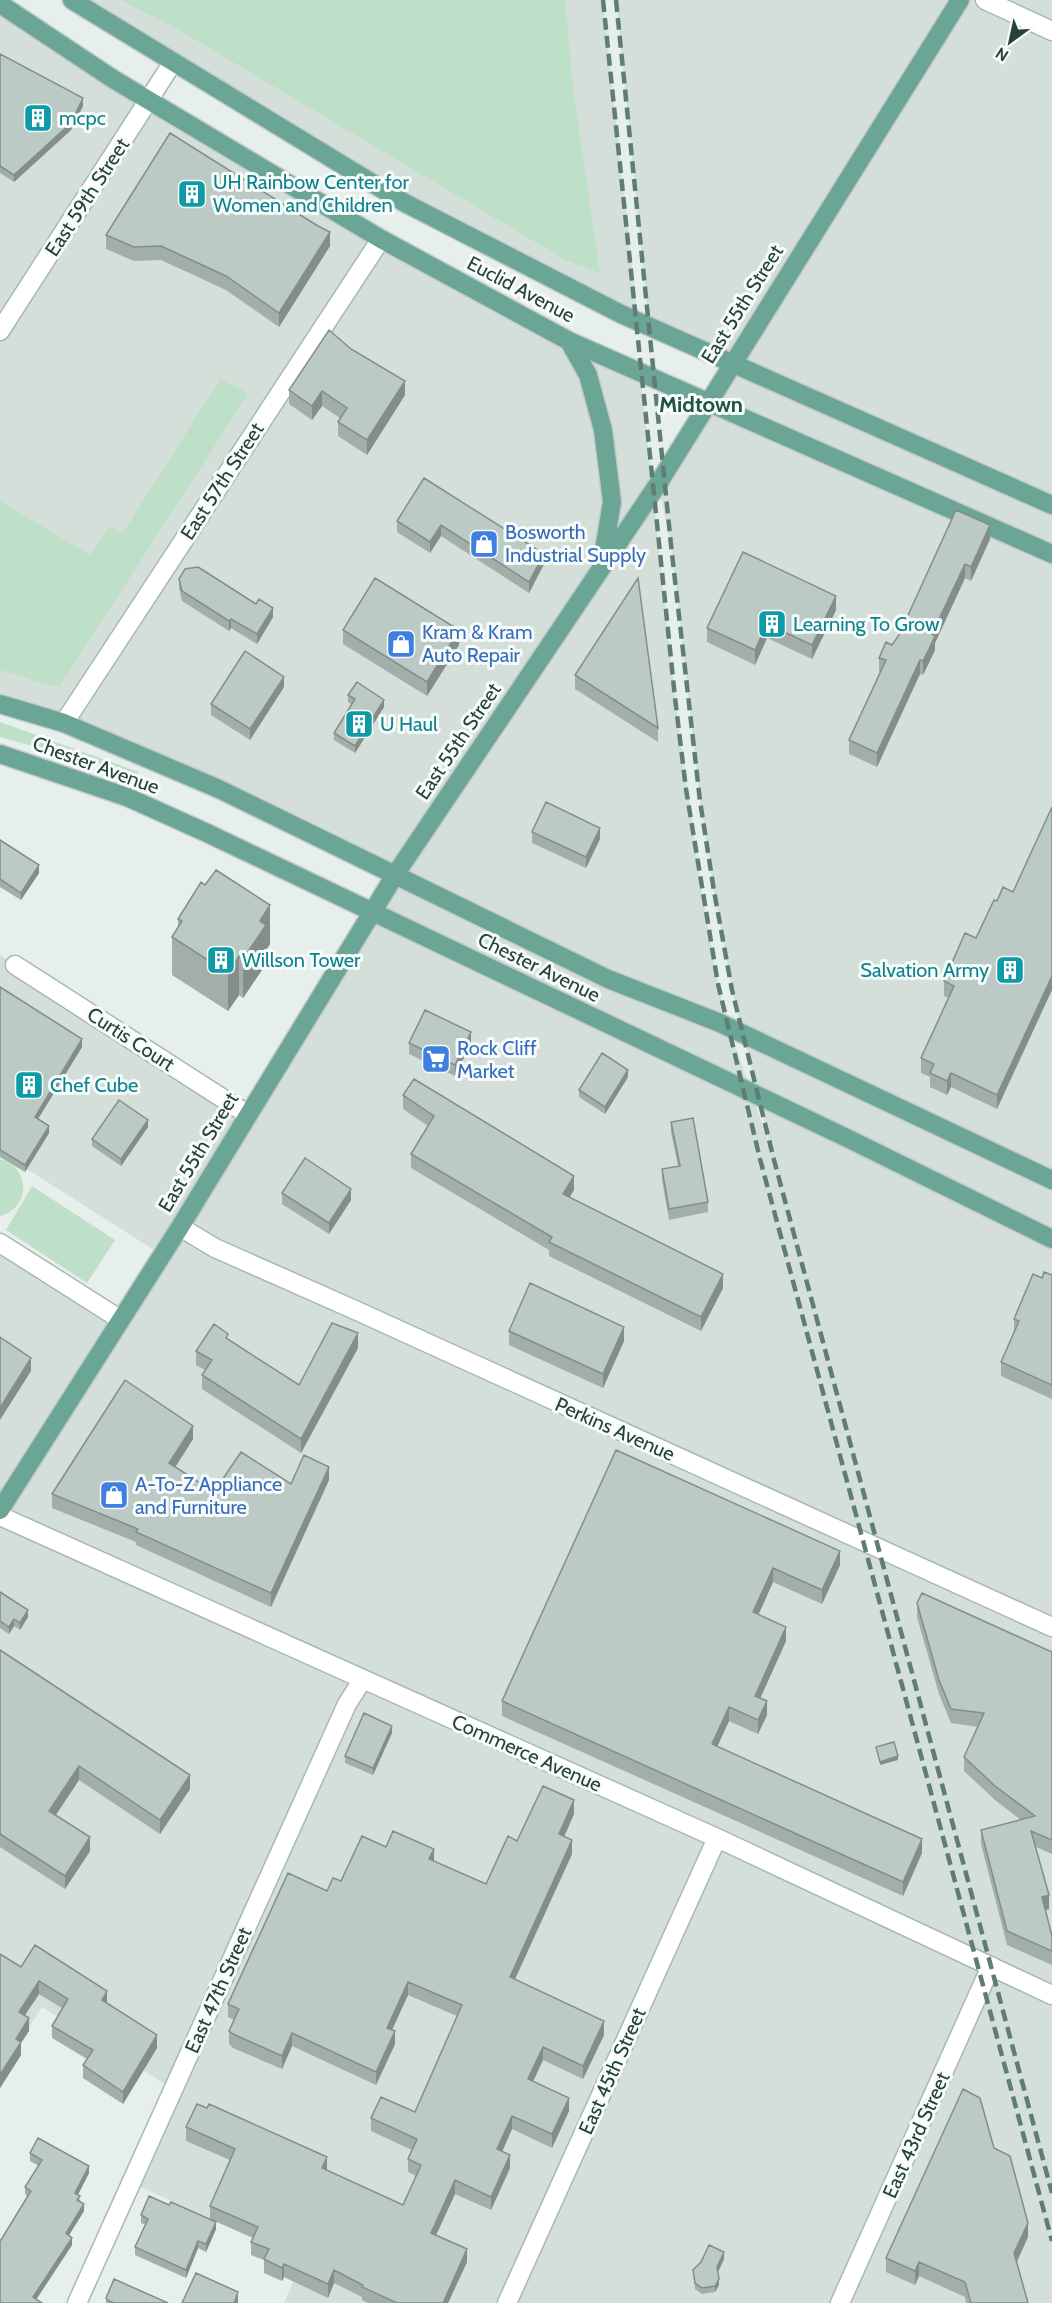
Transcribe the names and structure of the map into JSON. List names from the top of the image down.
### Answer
{
  "streets": {
    "main road": ["Euclid Avenue", "East 55th Street", "Chester Avenue"],
    "street": [
      "East 59th Street",
      "East 57th Street",
      "Curtis Court",
      "Perkins Avenue",
      "Commerce Avenue",
      "East 47th Street",
      "East 45th Street",
      "East 43rd Street"
    ]
  },
  "crossings": [
    ["East 59th Street", "Euclid Avenue"],
    ["Euclid Avenue", "East 55th Street"],
    ["Euclid Avenue", "East 57th Street"],
    ["East 55th Street", "Chester Avenue"],
    ["East 55th Street", "Curtis Court"],
    ["East 55th Street", "Perkins Avenue"],
    ["East 57th Street", "Chester Avenue"],
    ["Commerce Avenue", "East 47th Street"],
    ["Commerce Avenue", "East 45th Street"],
    ["Commerce Avenue", "East 43rd Street"]
  ],
  "districts": ["Midtown"],
  "places": {
    "building": [
      "mcpc",
      "UH Rainbow Center for Women and Children",
      "Learning To Grow",
      "U Haul",
      "Willson Tower",
      "Salvation Army",
      "Chef Cube"
    ],
    "shop": ["Bosworth Industrial Supply", "Kram & Kram Auto Repair", "A-To-Z Appliance and Furniture"],
    "supermarket": ["Rock Cliff Market"]
  },
  "north": "bottom left"
}
